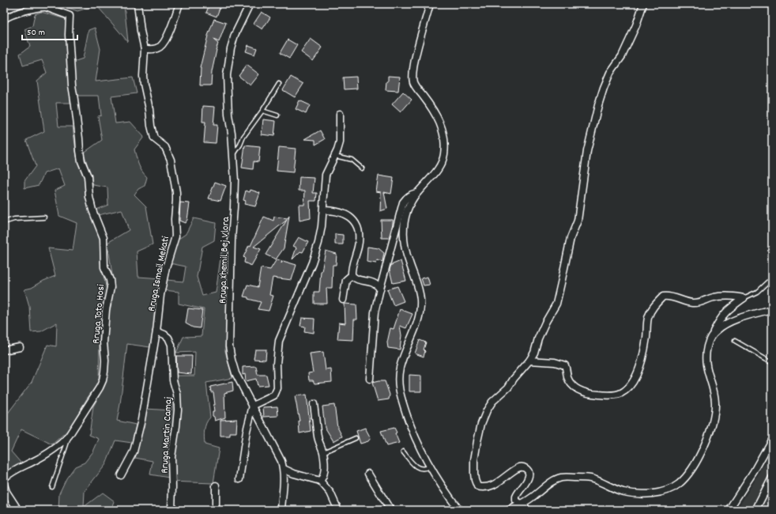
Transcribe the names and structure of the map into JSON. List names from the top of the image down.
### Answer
{
  "streets": {
    "street": [
      "Rruga Xhemil Bej Vlora",
      "Rruga Ismail Mekati",
      "Rruga Toto Hosi",
      "Rruga Martin Camaj"
    ]
  },
  "crossings": [
    ["Rruga Ismail Mekati", "Rruga Martin Camaj"]
  ],
  "scale_bar": "50 m"
}
